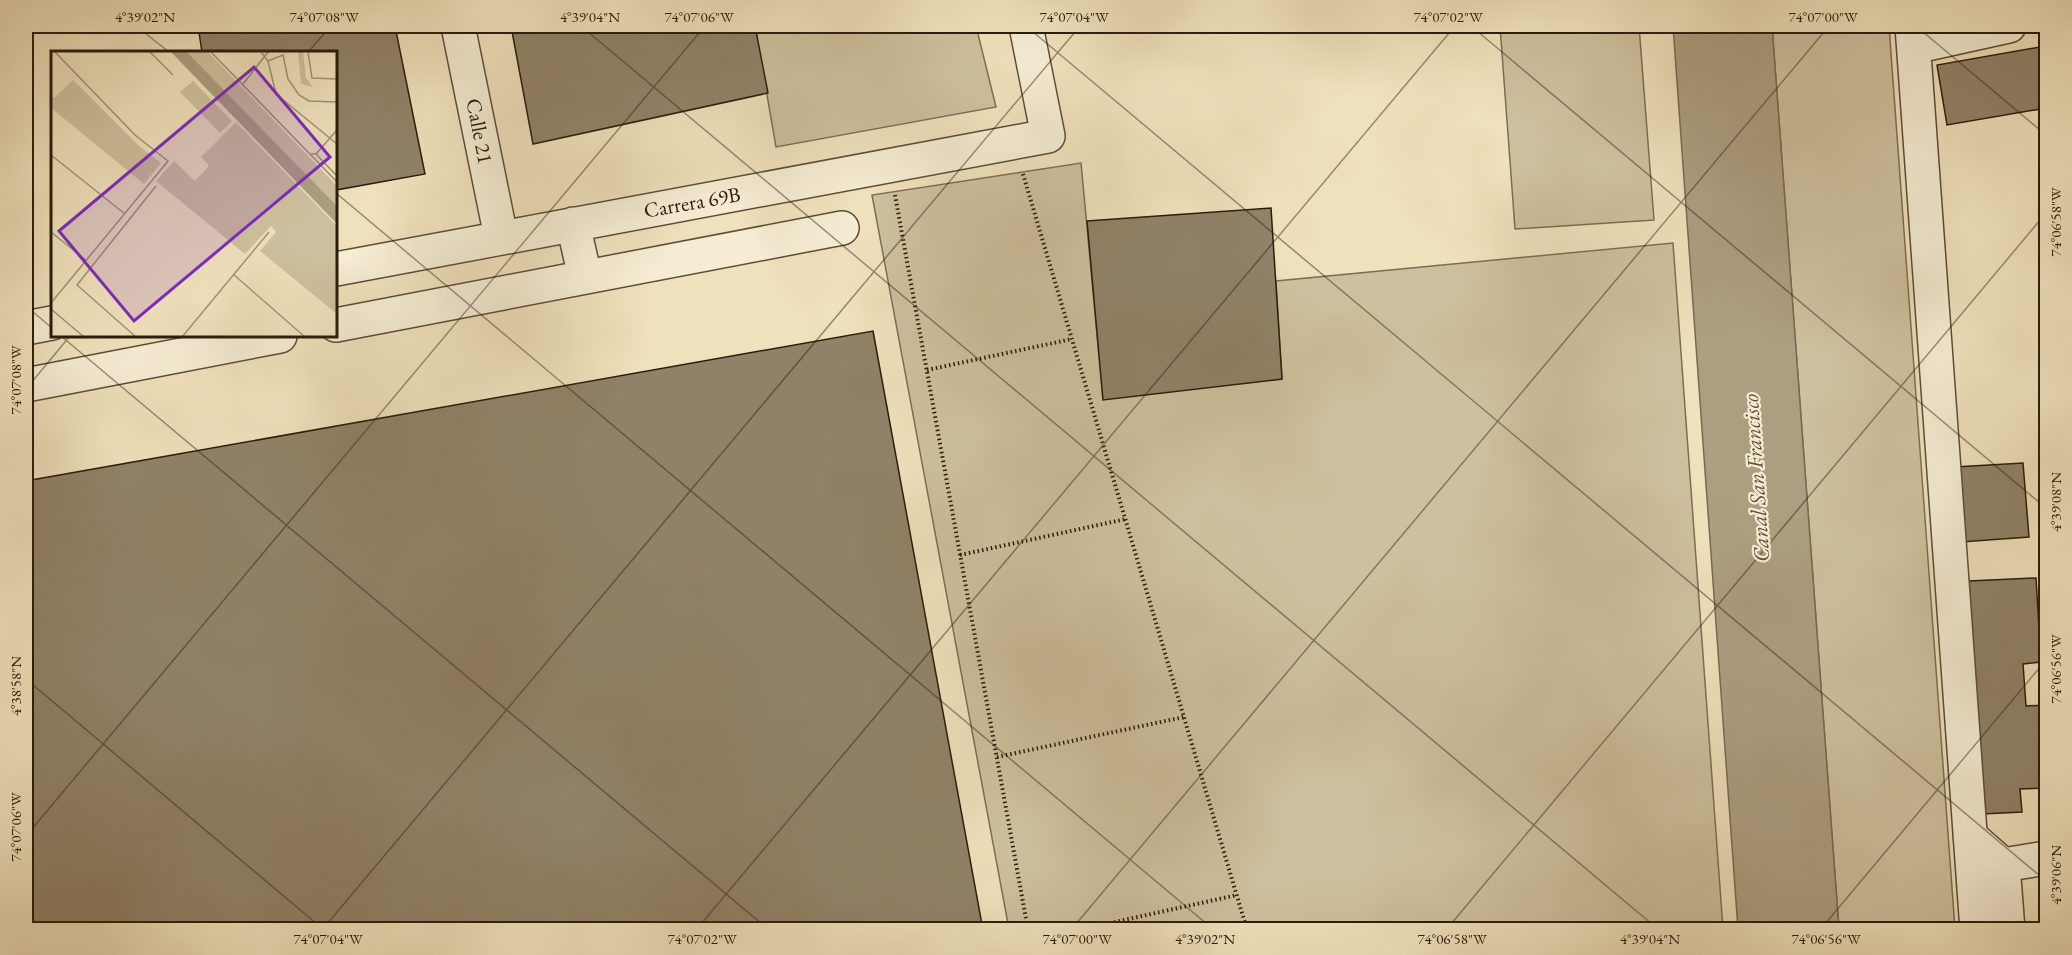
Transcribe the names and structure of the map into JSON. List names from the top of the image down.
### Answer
{
  "streets": {
    "street": ["Calle 21", "Carrera 69B"]
  },
  "crossings": [
    ["Calle 21", "Carrera 69B"]
  ],
  "water": ["Canal San Francisco"],
  "coordinates": [
    "4°39'02\"N",
    "74°07'08\"W",
    "4°39'04\"N",
    "74°07'06\"W",
    "74°07'04\"W",
    "74°07'02\"W",
    "74°07'00\"W",
    "74°06'58\"W",
    "4°39'08\"N",
    "74°06'56\"W",
    "4°38'58\"N",
    "4°39'06\"N"
  ]
}
